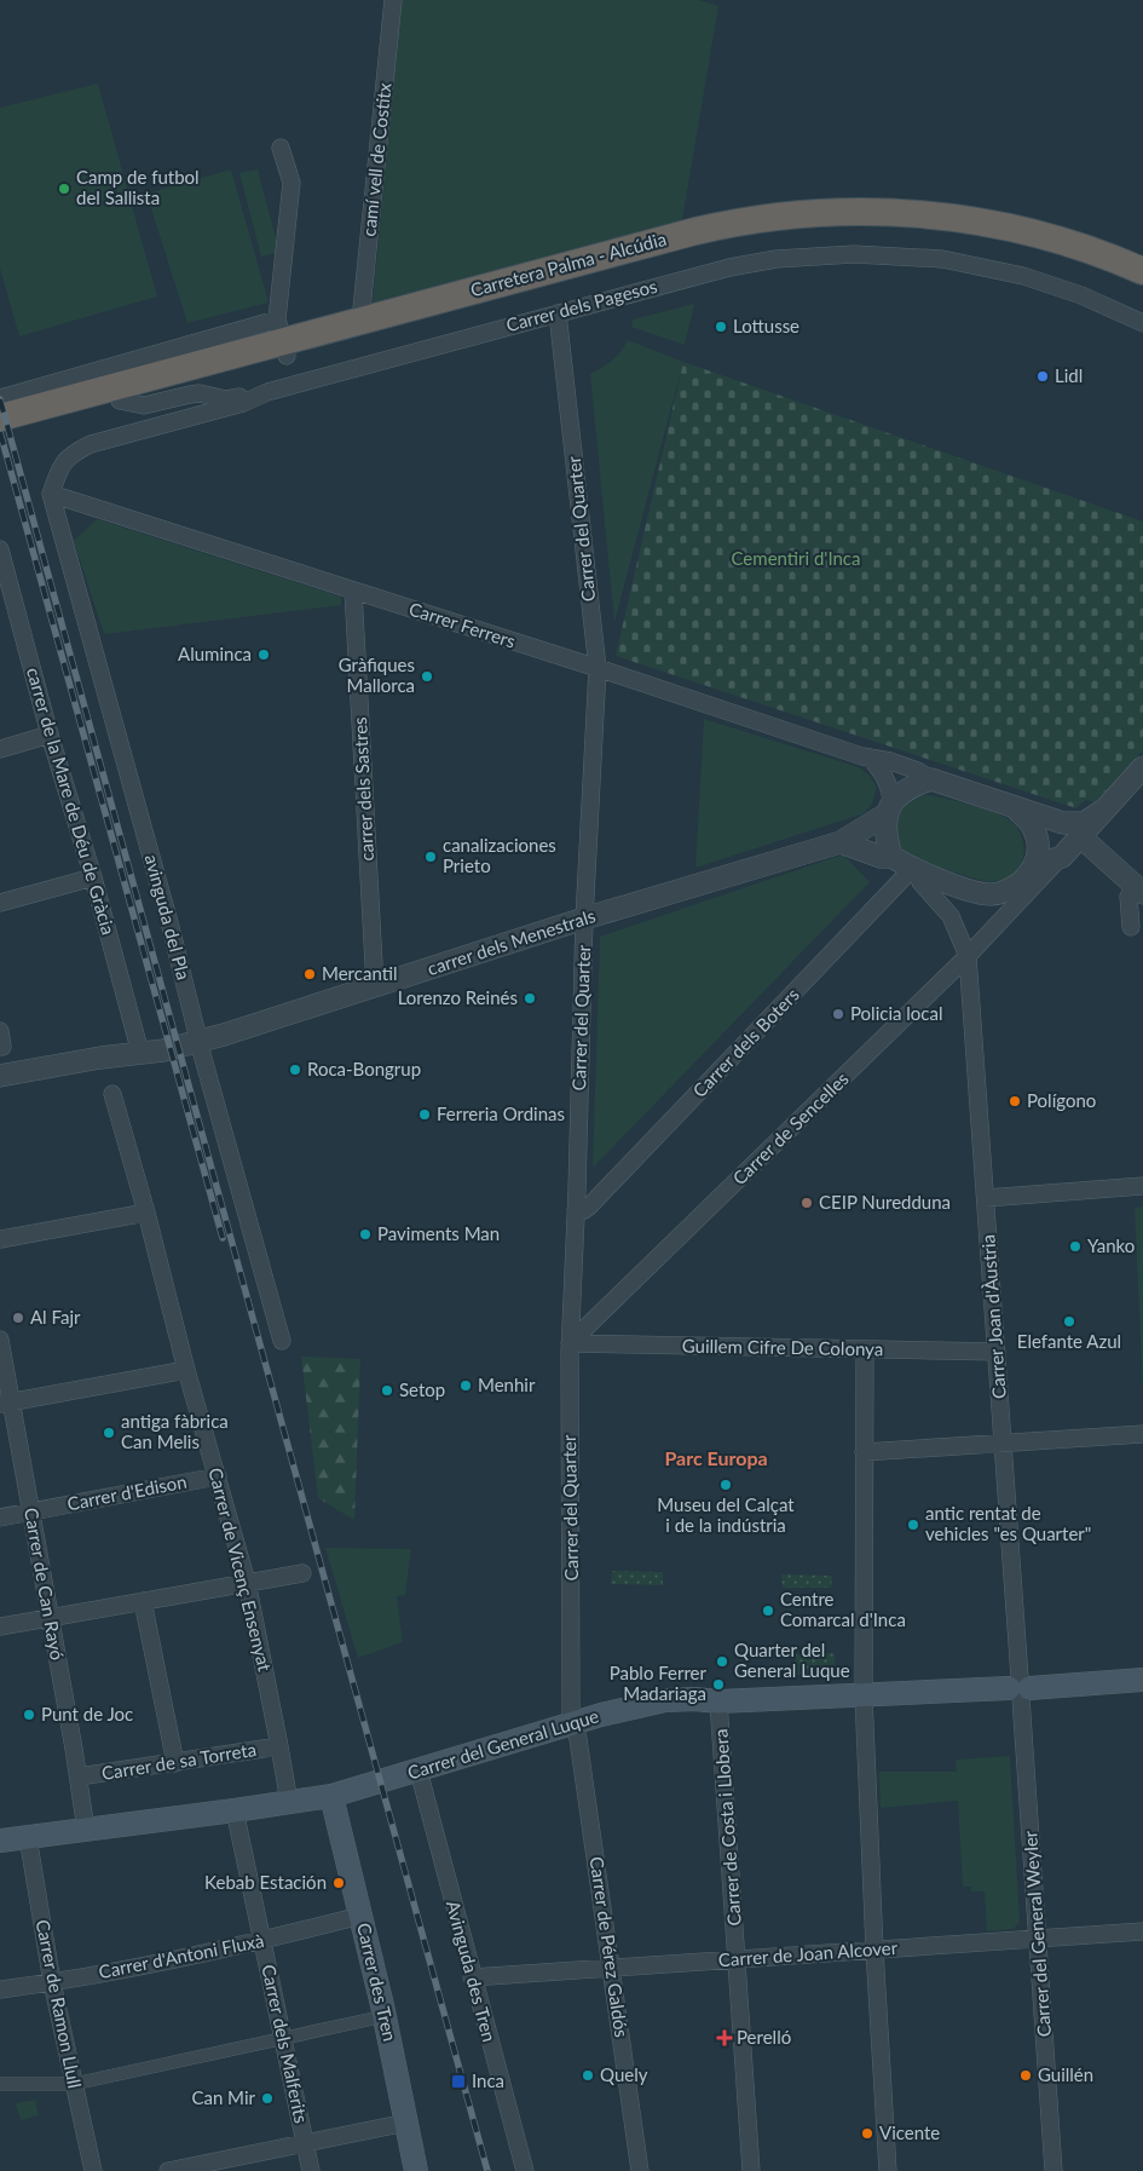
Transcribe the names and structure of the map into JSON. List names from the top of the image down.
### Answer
{
  "streets": {
    "highway": ["Carretera Palma - Alcúdia"],
    "main road": ["Carrer del General Luque", "Carrer des Tren"],
    "street": [
      "camí vell de Costitx",
      "Carrer dels Pagesos",
      "Carrer del Quarter",
      "Carrer Ferrers",
      "carrer dels Sastres",
      "carrer de la Mare de Déu de Gràcia",
      "avinguda del Pla",
      "carrer dels Menestrals",
      "Carrer dels Boters",
      "Carrer de Sencelles",
      "Carrer Joan d'Àustria",
      "Guillem Cifre De Colonya",
      "Carrer d'Edison",
      "Carrer de Vicenç Ensenyat",
      "Carrer de Can Rayó",
      "Carrer de sa Torreta",
      "Carrer de Costa i Llobera",
      "Carrer del General Weyler",
      "Carrer de Pérez Galdós",
      "Carrer de Joan Alcover",
      "Carrer d'Antoni Fluxà",
      "Avinguda des Tren",
      "Carrer de Ramon Llull",
      "Carrer dels Malferits"
    ]
  },
  "crossings": [
    ["camí vell de Costitx", "Carretera Palma - Alcúdia"],
    ["Carrer dels Pagesos", "Carrer del Quarter"],
    ["Carrer dels Pagesos", "Carrer Ferrers"],
    ["Carrer dels Pagesos", "avinguda del Pla"],
    ["Carrer del Quarter", "Carrer Ferrers"],
    ["Carrer del Quarter", "carrer dels Menestrals"],
    ["Carrer del Quarter", "Carrer dels Boters"],
    ["Carrer del Quarter", "Carrer de Sencelles"],
    ["Carrer del Quarter", "Guillem Cifre De Colonya"],
    ["Carrer del Quarter", "Carrer del General Luque"],
    ["Carrer del Quarter", "Carrer de Pérez Galdós"],
    ["Carrer Ferrers", "carrer dels Sastres"],
    ["Carrer Ferrers", "avinguda del Pla"],
    ["Carrer Ferrers", "carrer dels Menestrals"],
    ["Carrer Ferrers", "Carrer dels Boters"],
    ["Carrer Ferrers", "Carrer de Sencelles"],
    ["Carrer Ferrers", "Carrer Joan d'Àustria"],
    ["carrer dels Sastres", "carrer dels Menestrals"],
    ["carrer de la Mare de Déu de Gràcia", "carrer dels Menestrals"],
    ["avinguda del Pla", "carrer dels Menestrals"],
    ["carrer dels Menestrals", "Carrer dels Boters"],
    ["carrer dels Menestrals", "Carrer de Sencelles"],
    ["carrer dels Menestrals", "Carrer Joan d'Àustria"],
    ["Carrer dels Boters", "Carrer de Sencelles"],
    ["Carrer dels Boters", "Carrer Joan d'Àustria"],
    ["Carrer de Sencelles", "Carrer Joan d'Àustria"],
    ["Carrer de Sencelles", "Guillem Cifre De Colonya"],
    ["Carrer Joan d'Àustria", "Guillem Cifre De Colonya"],
    ["Carrer Joan d'Àustria", "Carrer del General Luque"],
    ["Carrer Joan d'Àustria", "Carrer del General Weyler"],
    ["Carrer d'Edison", "Carrer de Vicenç Ensenyat"],
    ["Carrer d'Edison", "Carrer de Can Rayó"],
    ["Carrer de Vicenç Ensenyat", "Carrer del General Luque"],
    ["Carrer de Vicenç Ensenyat", "Carrer de sa Torreta"],
    ["Carrer de Can Rayó", "Carrer del General Luque"],
    ["Carrer de Can Rayó", "Carrer de sa Torreta"],
    ["Carrer del General Luque", "Carrer de Costa i Llobera"],
    ["Carrer del General Luque", "Carrer del General Weyler"],
    ["Carrer del General Luque", "Carrer de Pérez Galdós"],
    ["Carrer del General Luque", "Avinguda des Tren"],
    ["Carrer del General Luque", "Carrer des Tren"],
    ["Carrer del General Luque", "Carrer de Ramon Llull"],
    ["Carrer del General Luque", "Carrer dels Malferits"],
    ["Carrer de Costa i Llobera", "Carrer de Joan Alcover"],
    ["Carrer del General Weyler", "Carrer de Joan Alcover"],
    ["Carrer de Pérez Galdós", "Carrer de Joan Alcover"],
    ["Carrer de Joan Alcover", "Avinguda des Tren"],
    ["Carrer d'Antoni Fluxà", "Carrer des Tren"],
    ["Carrer d'Antoni Fluxà", "Carrer de Ramon Llull"],
    ["Carrer d'Antoni Fluxà", "Carrer dels Malferits"]
  ],
  "districts": ["Parc Europa"],
  "parks": ["Cementiri d'Inca"],
  "places": {
    "other": [
      "Camp de futbol del Sallista",
      "Lottusse",
      "Lidl",
      "Aluminca",
      "Gràfiques Mallorca",
      "canalizaciones Prieto",
      "Mercantil",
      "Lorenzo Reinés",
      "Policia local",
      "Roca-Bongrup",
      "Polígono",
      "Ferreria Ordinas",
      "CEIP Nuredduna",
      "Paviments Man",
      "Yanko",
      "Al Fajr",
      "Elefante Azul",
      "Menhir",
      "Setop",
      "antiga fàbrica Can Melis",
      "Museu del Calçat i de la indústria",
      "antic rentat de vehicles \"es Quarter\"",
      "Centre Comarcal d'Inca",
      "Quarter del General Luque",
      "Pablo Ferrer Madariaga",
      "Punt de Joc",
      "Kebab Estación",
      "Quely",
      "Guillén",
      "Can Mir",
      "Vicente"
    ],
    "health": ["Perelló"],
    "transit": ["Inca"]
  }
}
